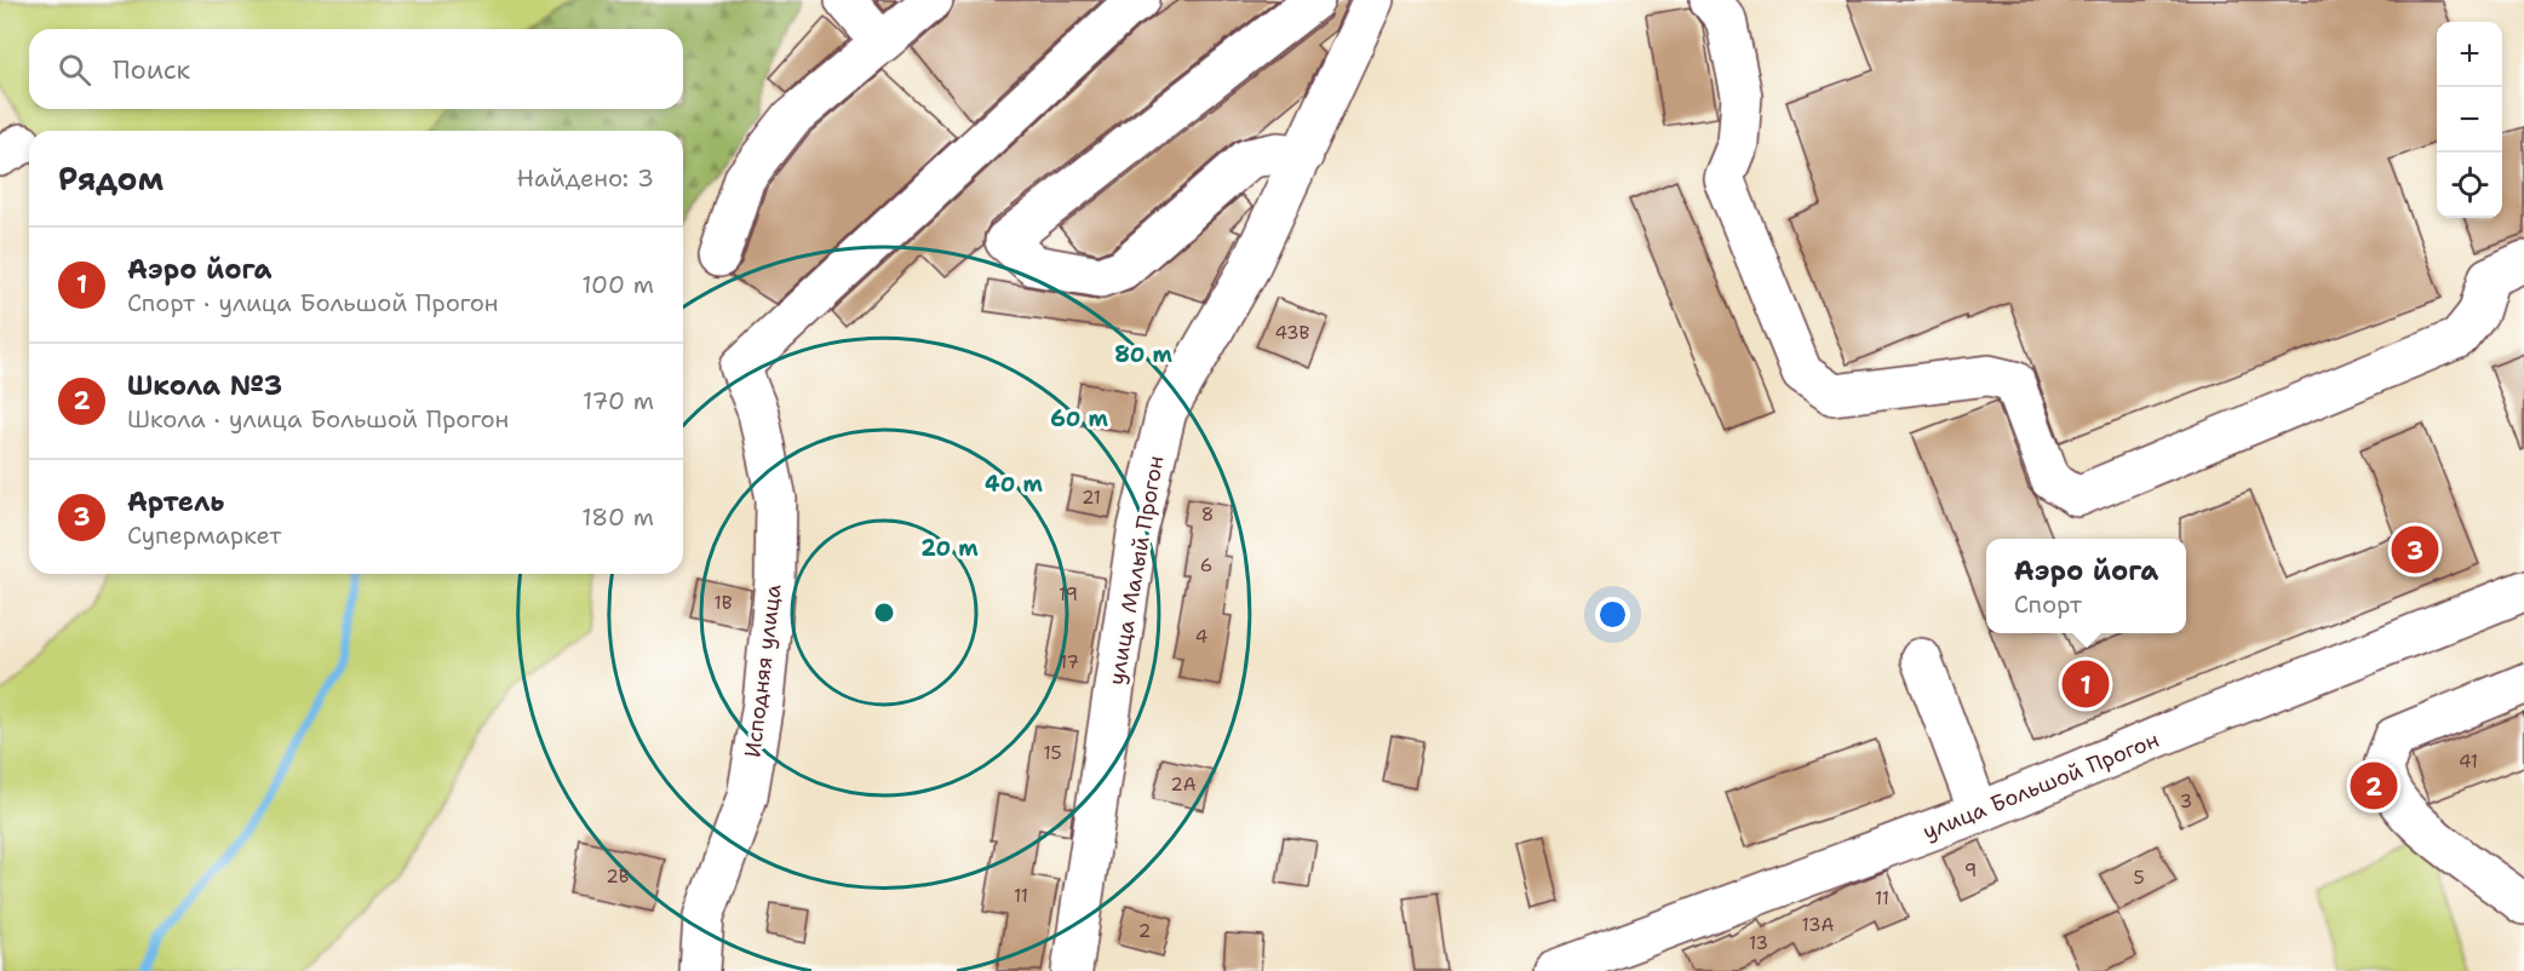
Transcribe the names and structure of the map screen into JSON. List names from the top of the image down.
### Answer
{
  "streets": {
    "street": ["улица Малый Прогон", "Исподняя улица", "улица Большой Прогон"]
  },
  "house_numbers": [
    "43В",
    "21",
    "8",
    "6",
    "19",
    "1В",
    "4",
    "17",
    "15",
    "41",
    "2А",
    "3",
    "9",
    "2В",
    "5",
    "11",
    "11",
    "13А",
    "2",
    "13"
  ],
  "page": {
    "map_buttons": ["+", "−"],
    "search": "Поиск",
    "heading": ["Рядом", "Найдено: 3"],
    "list": [
      {
        "mark": "1",
        "name": "Аэро йога",
        "note": "Спорт · улица Большой Прогон",
        "value": "100 m"
      },
      {
        "mark": "2",
        "name": "Школа №3",
        "note": "Школа · улица Большой Прогон",
        "value": "170 m"
      },
      {
        "mark": "3",
        "name": "Артель",
        "note": "Супермаркет",
        "value": "180 m"
      }
    ],
    "pins": ["3", "1", "2"],
    "popup": ["Аэро йога", "Спорт"]
  },
  "rings": [
    "80 m",
    "60 m",
    "40 m",
    "20 m"
  ]
}
